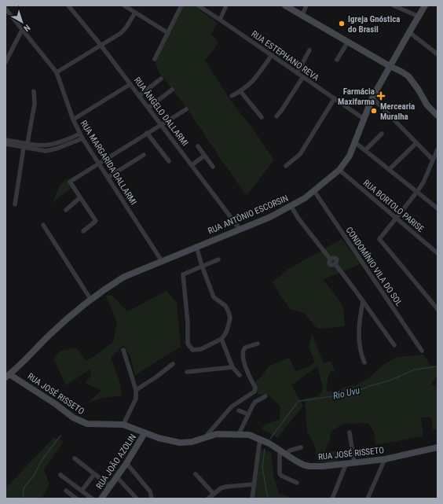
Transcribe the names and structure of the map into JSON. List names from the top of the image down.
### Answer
{
  "streets": {
    "main road": ["RUA ANTÔNIO ESCORSIN", "RUA JOSÉ RISSETO", "RUA JOÃO AZOLIN"],
    "street": [
      "RUA ESTEPHANO REVA",
      "RUA ÂNGELO DALLARMI",
      "RUA MARGARIDA DALLARMI",
      "RUA BORTOLO PARISE",
      "CONDOMÍNIO VILA DO SOL"
    ]
  },
  "crossings": [
    ["RUA ESTEPHANO REVA", "RUA ANTÔNIO ESCORSIN"],
    ["RUA ÂNGELO DALLARMI", "RUA ANTÔNIO ESCORSIN"],
    ["RUA MARGARIDA DALLARMI", "RUA ANTÔNIO ESCORSIN"],
    ["RUA BORTOLO PARISE", "RUA ANTÔNIO ESCORSIN"],
    ["RUA ANTÔNIO ESCORSIN", "CONDOMÍNIO VILA DO SOL"],
    ["RUA ANTÔNIO ESCORSIN", "RUA JOSÉ RISSETO"],
    ["RUA JOSÉ RISSETO", "RUA JOÃO AZOLIN"]
  ],
  "water": ["Rio Uvu"],
  "places": {
    "other": ["Igreja Gnóstica do Brasil", "Mercearia Muralha"],
    "health": ["Farmácia Maxifarma"]
  },
  "north": "bottom right"
}
